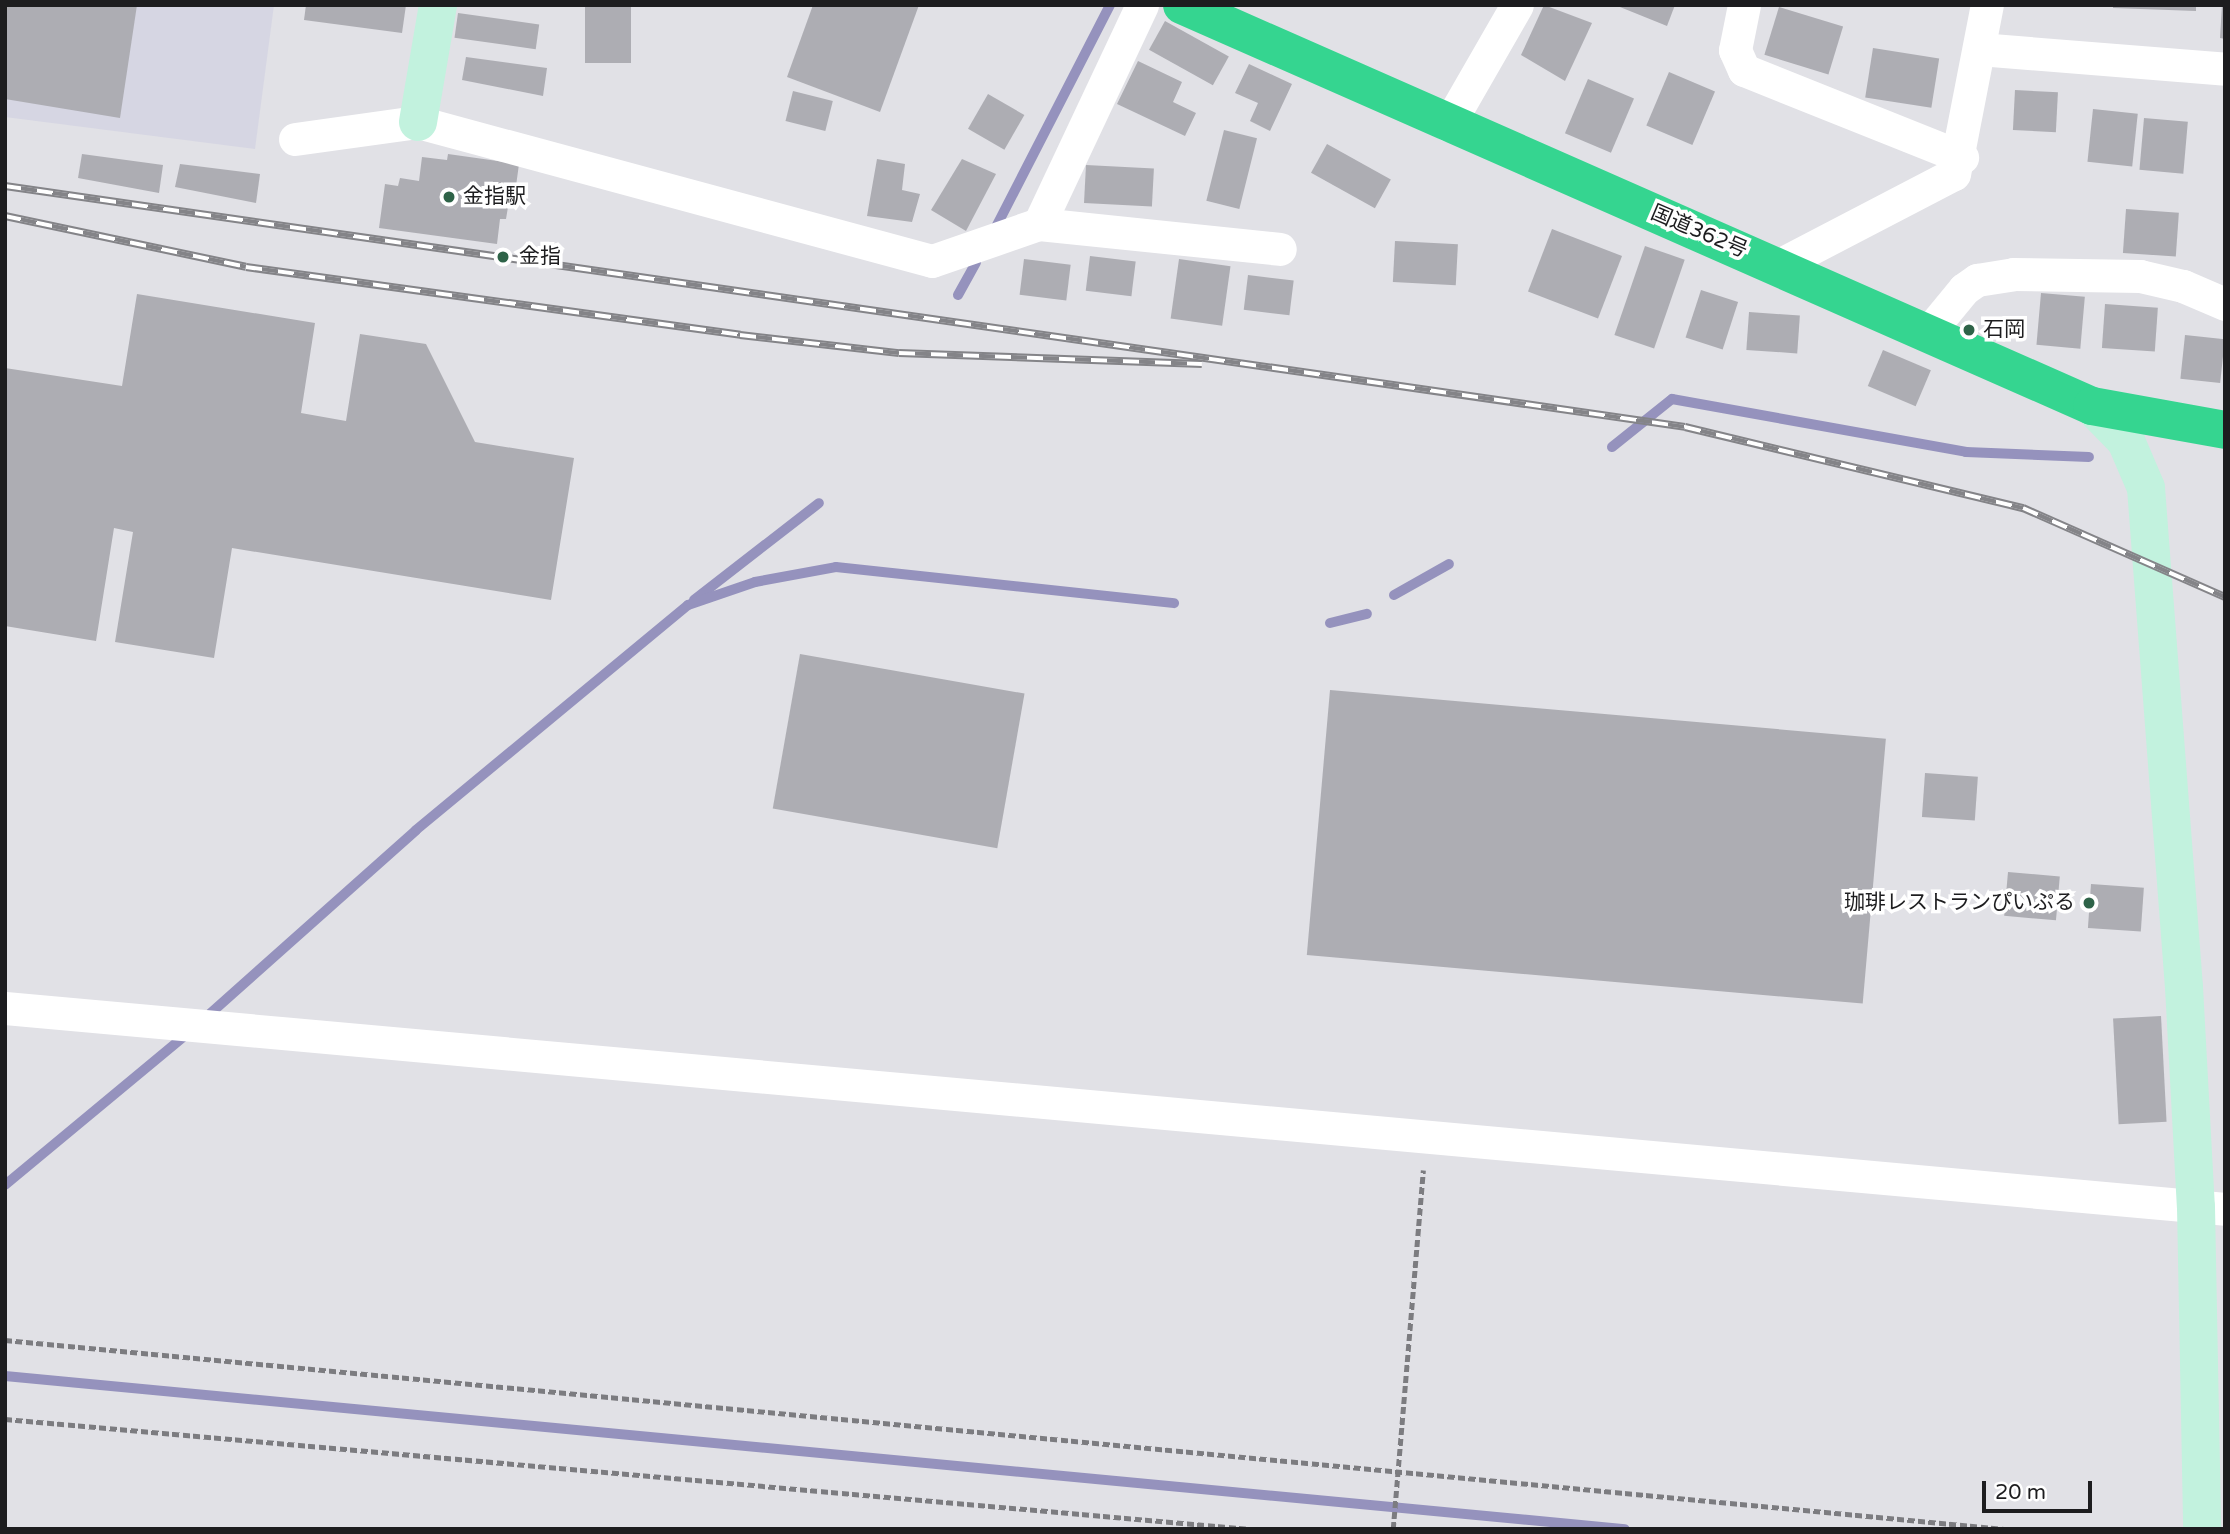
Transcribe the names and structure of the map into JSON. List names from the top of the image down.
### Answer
{
  "streets": {
    "highway": ["国道362号"]
  },
  "places": [
    "金指駅",
    "金指",
    "石岡",
    "珈琲レストランぴいぷる"
  ],
  "scale_bar": "20 m"
}
